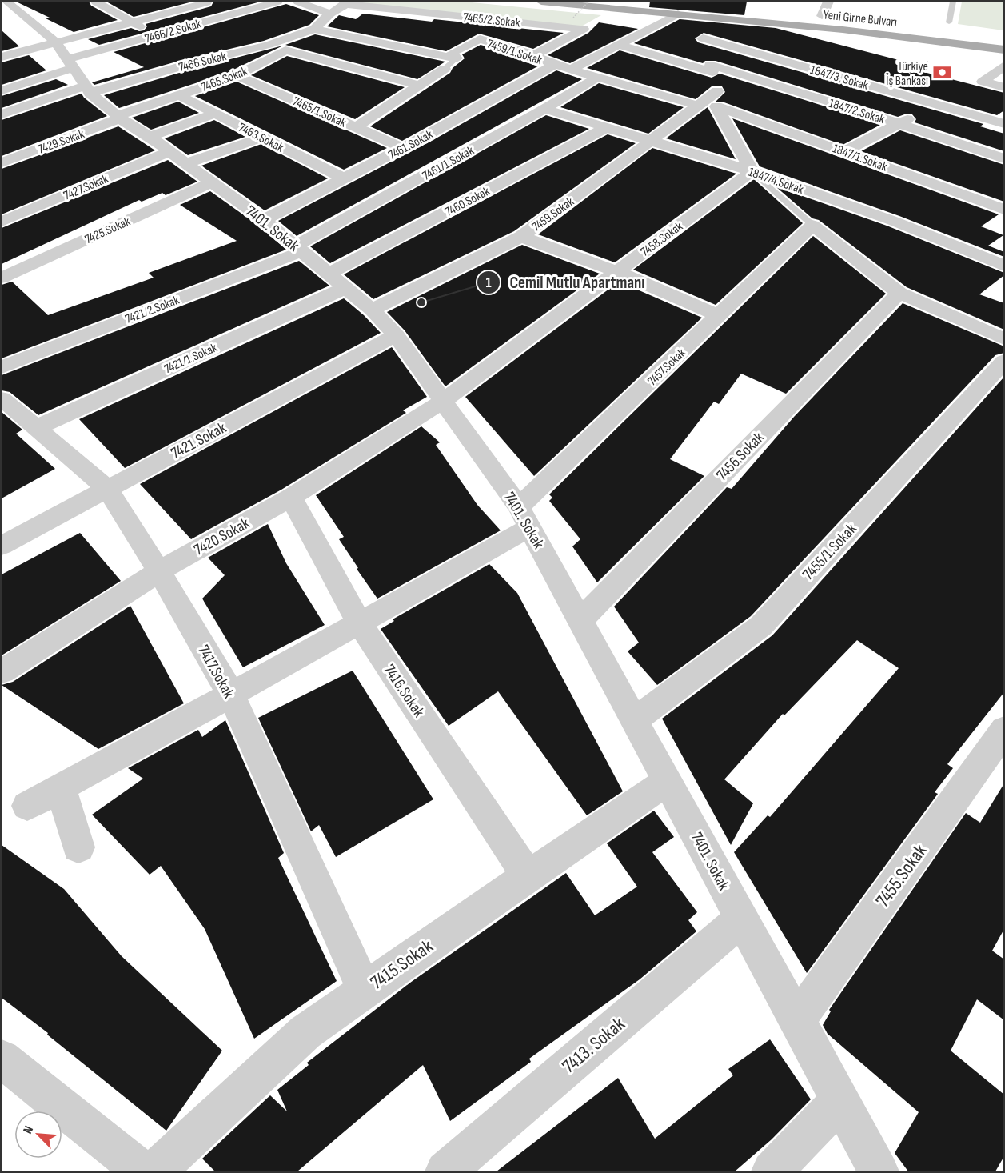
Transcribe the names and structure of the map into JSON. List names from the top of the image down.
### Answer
{
  "streets": {
    "main road": ["Yeni Girne Bulvarı"],
    "street": [
      "7465/2.Sokak",
      "7466/2.Sokak",
      "7459/1.Sokak",
      "7466.Sokak",
      "1847/3. Sokak",
      "7465.Sokak",
      "1847/2.Sokak",
      "7465/1.Sokak",
      "7463.Sokak",
      "7429.Sokak",
      "7461.Sokak",
      "1847/1.Sokak",
      "7461/1.Sokak",
      "1847/4.Sokak",
      "7427.Sokak",
      "7460.Sokak",
      "7459.Sokak",
      "7401. Sokak",
      "7425.Sokak",
      "7458.Sokak",
      "7421/2.Sokak",
      "7421/1.Sokak",
      "7457.Sokak",
      "7421.Sokak",
      "7456.Sokak",
      "7420.Sokak",
      "7455/1.Sokak",
      "7417.Sokak",
      "7416.Sokak",
      "7455.Sokak",
      "7415.Sokak",
      "7413. Sokak"
    ]
  },
  "crossings": [
    ["7465/2.Sokak", "7459/1.Sokak"],
    ["7466/2.Sokak", "7466.Sokak"],
    ["7466/2.Sokak", "7401. Sokak"],
    ["7459/1.Sokak", "7461.Sokak"],
    ["7459/1.Sokak", "7461/1.Sokak"],
    ["7459/1.Sokak", "7459.Sokak"],
    ["7466.Sokak", "7465.Sokak"],
    ["7466.Sokak", "7401. Sokak"],
    ["7465.Sokak", "7465/1.Sokak"],
    ["7465.Sokak", "7463.Sokak"],
    ["7465.Sokak", "7429.Sokak"],
    ["7465.Sokak", "7401. Sokak"],
    ["7465/1.Sokak", "7461.Sokak"],
    ["7463.Sokak", "7461.Sokak"],
    ["7463.Sokak", "7427.Sokak"],
    ["7429.Sokak", "7401. Sokak"],
    ["7461.Sokak", "7401. Sokak"],
    ["1847/1.Sokak", "7459.Sokak"],
    ["7461/1.Sokak", "1847/4.Sokak"],
    ["7461/1.Sokak", "7401. Sokak"],
    ["7461/1.Sokak", "7421/2.Sokak"],
    ["1847/4.Sokak", "7460.Sokak"],
    ["1847/4.Sokak", "7459.Sokak"],
    ["1847/4.Sokak", "7458.Sokak"],
    ["7427.Sokak", "7401. Sokak"],
    ["7460.Sokak", "7401. Sokak"],
    ["7460.Sokak", "7421/1.Sokak"],
    ["7459.Sokak", "7401. Sokak"],
    ["7401. Sokak", "7425.Sokak"],
    ["7401. Sokak", "7458.Sokak"],
    ["7401. Sokak", "7421/2.Sokak"],
    ["7401. Sokak", "7421/1.Sokak"],
    ["7401. Sokak", "7457.Sokak"],
    ["7401. Sokak", "7421.Sokak"],
    ["7401. Sokak", "7456.Sokak"],
    ["7401. Sokak", "7420.Sokak"],
    ["7401. Sokak", "7455/1.Sokak"],
    ["7401. Sokak", "7455.Sokak"],
    ["7401. Sokak", "7415.Sokak"],
    ["7401. Sokak", "7413. Sokak"],
    ["7458.Sokak", "7420.Sokak"],
    ["7421/1.Sokak", "7417.Sokak"],
    ["7457.Sokak", "7417.Sokak"],
    ["7457.Sokak", "7416.Sokak"],
    ["7421.Sokak", "7417.Sokak"],
    ["7420.Sokak", "7417.Sokak"],
    ["7420.Sokak", "7416.Sokak"],
    ["7417.Sokak", "7415.Sokak"],
    ["7416.Sokak", "7415.Sokak"]
  ],
  "places": {
    "bank": ["Türkiye İş Bankası"],
    "other": ["Cemil Mutlu Apartmanı"]
  },
  "north": "top left"
}
